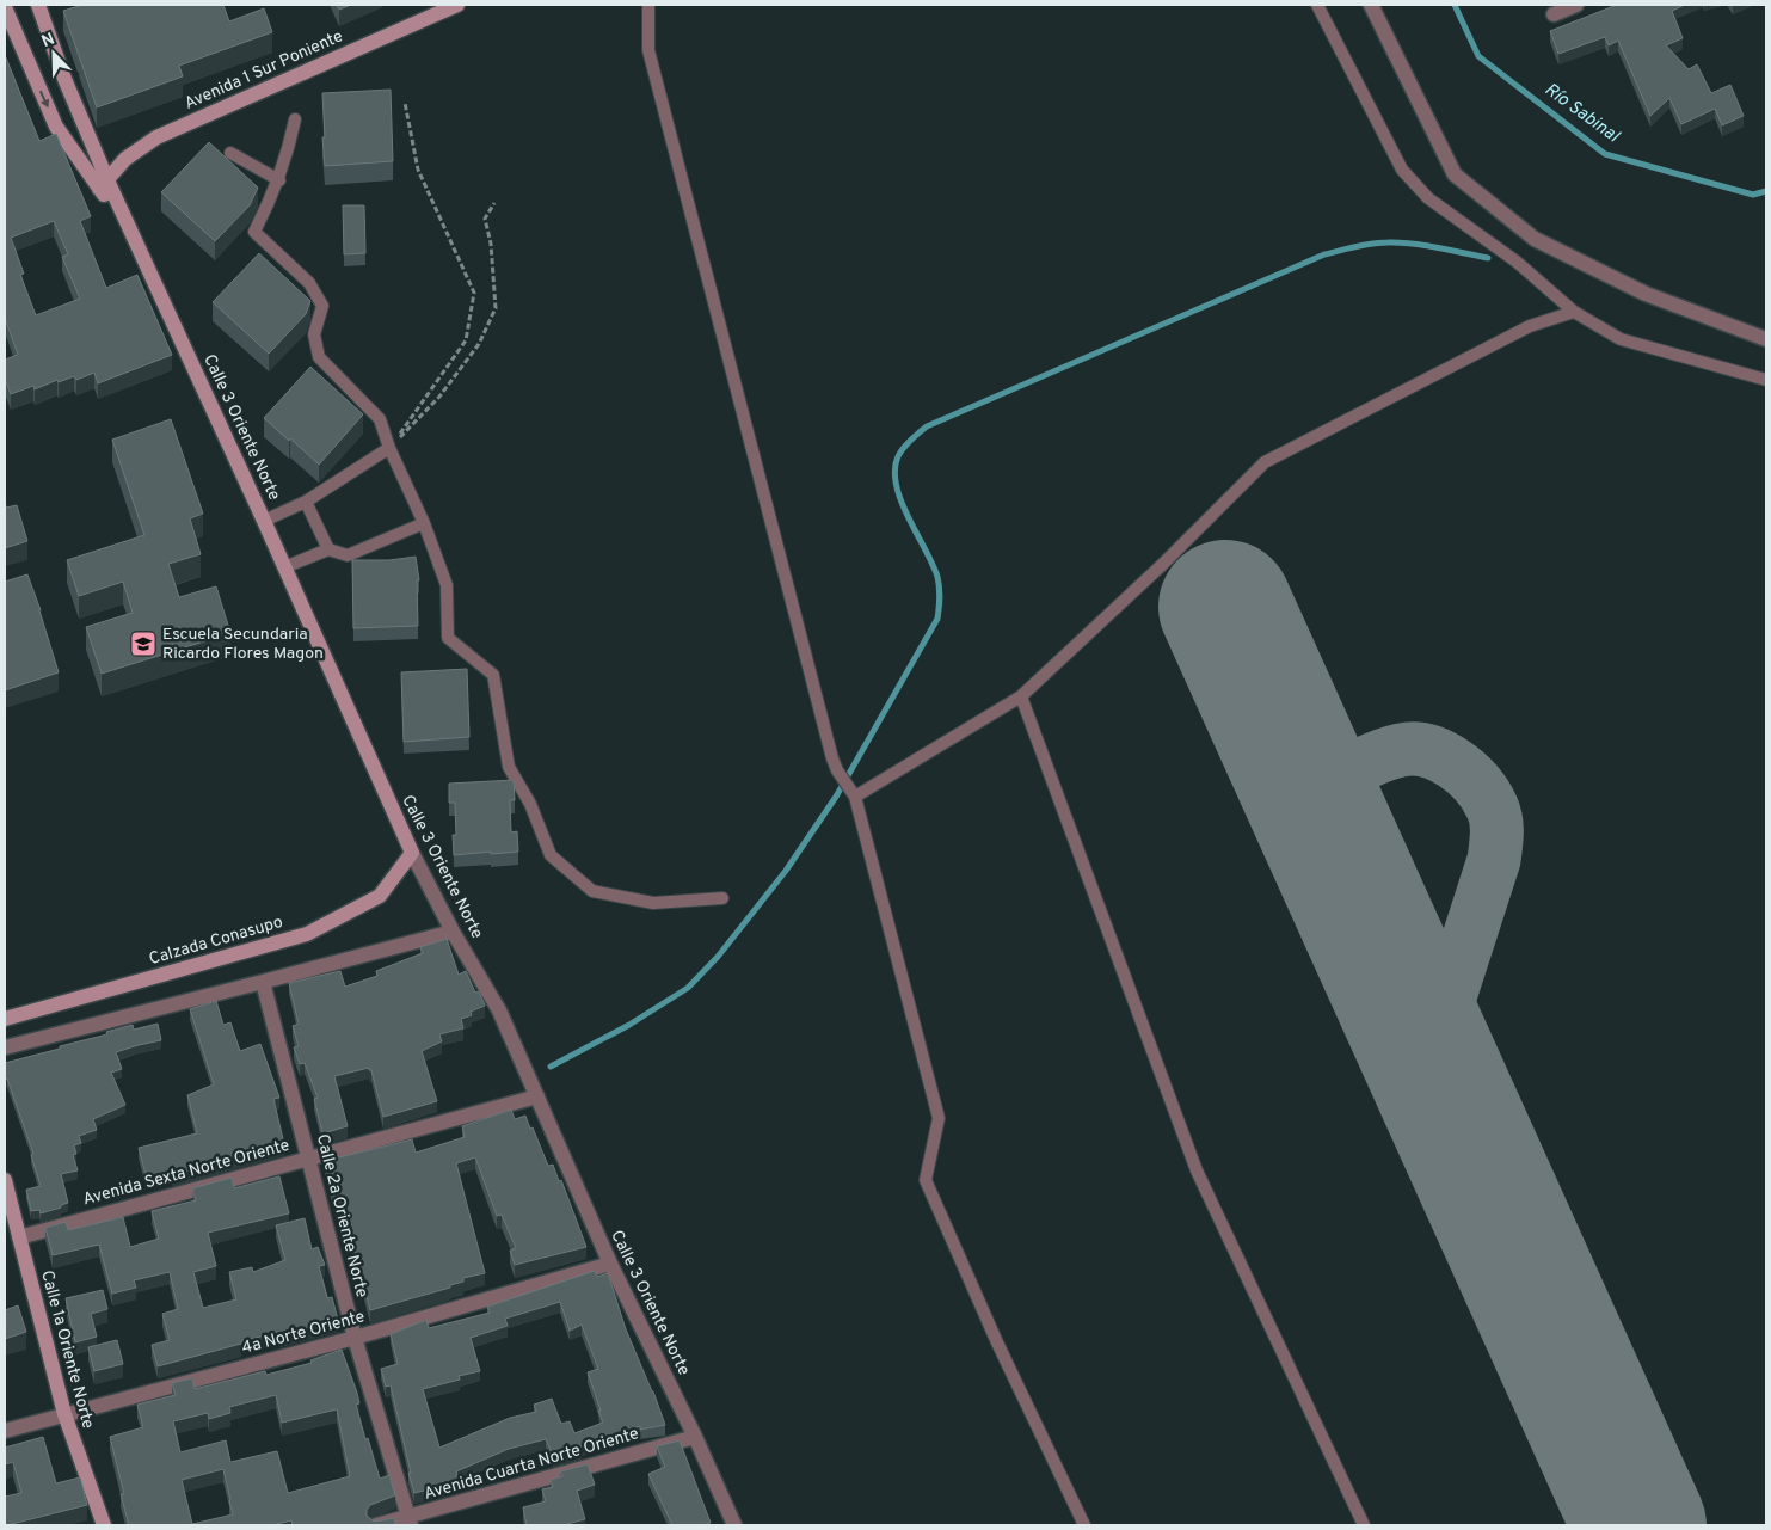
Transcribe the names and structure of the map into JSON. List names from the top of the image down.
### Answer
{
  "streets": {
    "street": [
      "Avenida 1 Sur Poniente",
      "Calle 3 Oriente Norte",
      "Calzada Conasupo",
      "Avenida Sexta Norte Oriente",
      "Calle 2a Oriente Norte",
      "4a Norte Oriente",
      "Calle 1a Oriente Norte",
      "Avenida Cuarta Norte Oriente"
    ]
  },
  "crossings": [
    ["Avenida 1 Sur Poniente", "Calle 3 Oriente Norte"],
    ["Calle 3 Oriente Norte", "Calzada Conasupo"],
    ["Calle 3 Oriente Norte", "Avenida Sexta Norte Oriente"],
    ["Calle 3 Oriente Norte", "4a Norte Oriente"],
    ["Calle 3 Oriente Norte", "Avenida Cuarta Norte Oriente"],
    ["Avenida Sexta Norte Oriente", "Calle 2a Oriente Norte"],
    ["Avenida Sexta Norte Oriente", "Calle 1a Oriente Norte"],
    ["Calle 2a Oriente Norte", "4a Norte Oriente"],
    ["Calle 2a Oriente Norte", "Avenida Cuarta Norte Oriente"],
    ["4a Norte Oriente", "Calle 1a Oriente Norte"]
  ],
  "water": ["Río Sabinal"],
  "places": {
    "school or university": ["Escuela Secundaria Ricardo Flores Magon"]
  },
  "north": "top left"
}
